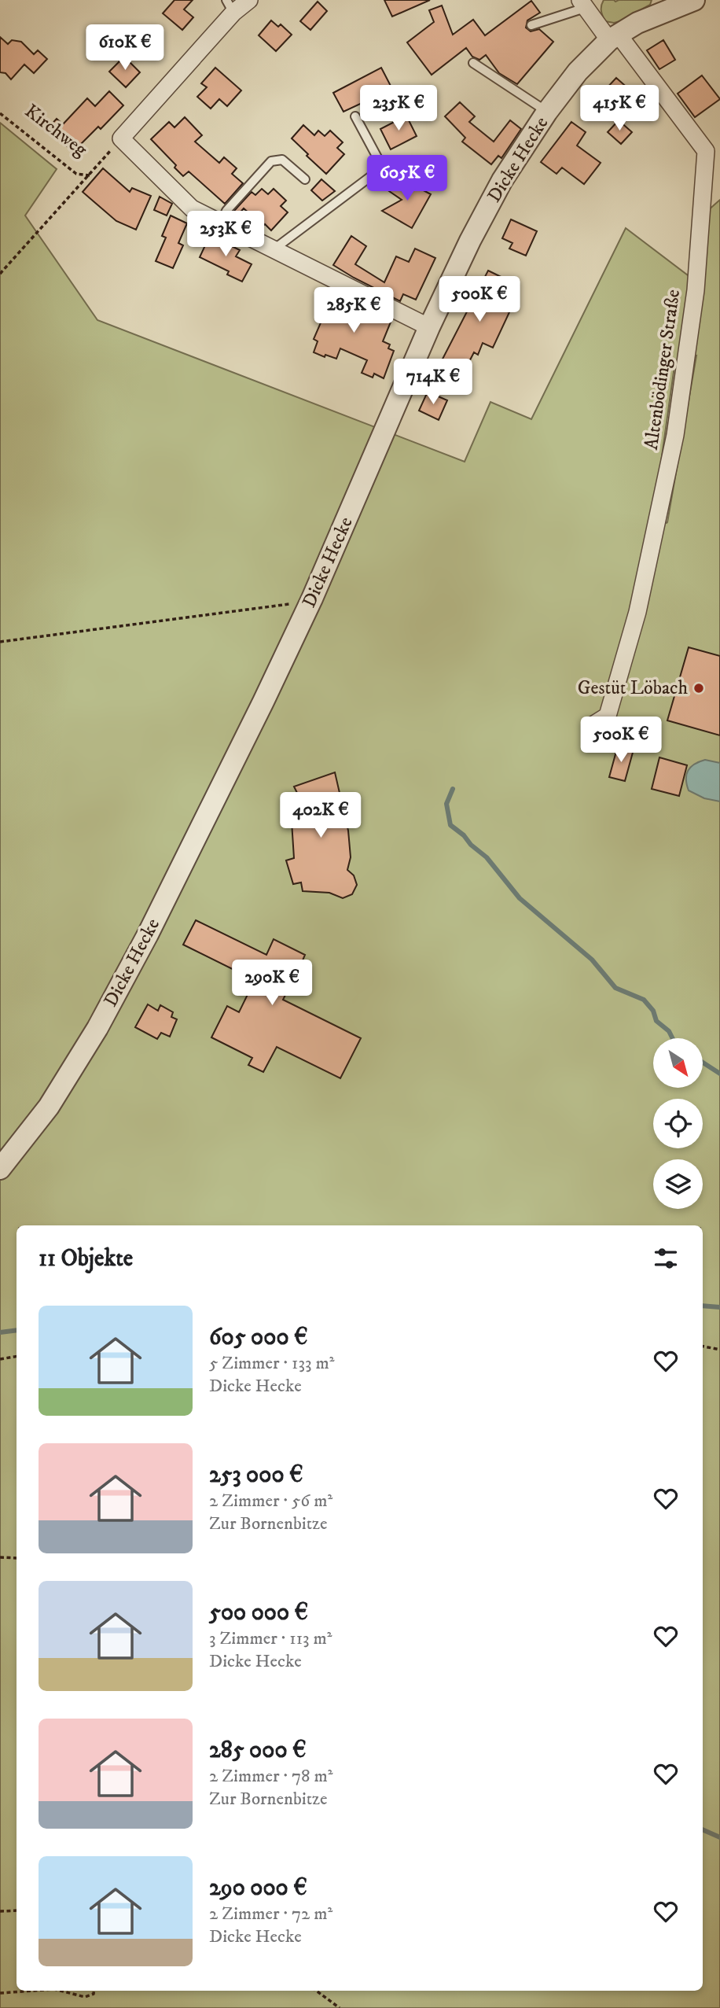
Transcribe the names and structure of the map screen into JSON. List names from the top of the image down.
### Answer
{
  "streets": {
    "street": ["Dicke Hecke", "Altenbödinger Straße"],
    "path": ["Kirchweg"]
  },
  "crossings": [
    ["Dicke Hecke", "Altenbödinger Straße"]
  ],
  "places": ["Gestüt Löbach"],
  "north": "bottom right",
  "page": {
    "price": [
      "610K €",
      "235K €",
      "415K €",
      "605K €",
      "253K €",
      "500K €",
      "285K €",
      "714K €",
      "500K €",
      "402K €",
      "290K €"
    ],
    "heading": "11 Objekte",
    "list": [
      {
        "name": "605 000 €",
        "note": "5 Zimmer · 133 m² · Dicke Hecke"
      },
      {
        "name": "253 000 €",
        "note": "2 Zimmer · 56 m² · Zur Bornenbitze"
      },
      {
        "name": "500 000 €",
        "note": "3 Zimmer · 113 m² · Dicke Hecke"
      },
      {
        "name": "285 000 €",
        "note": "2 Zimmer · 78 m² · Zur Bornenbitze"
      },
      {
        "name": "290 000 €",
        "note": "2 Zimmer · 72 m² · Dicke Hecke"
      }
    ]
  }
}
